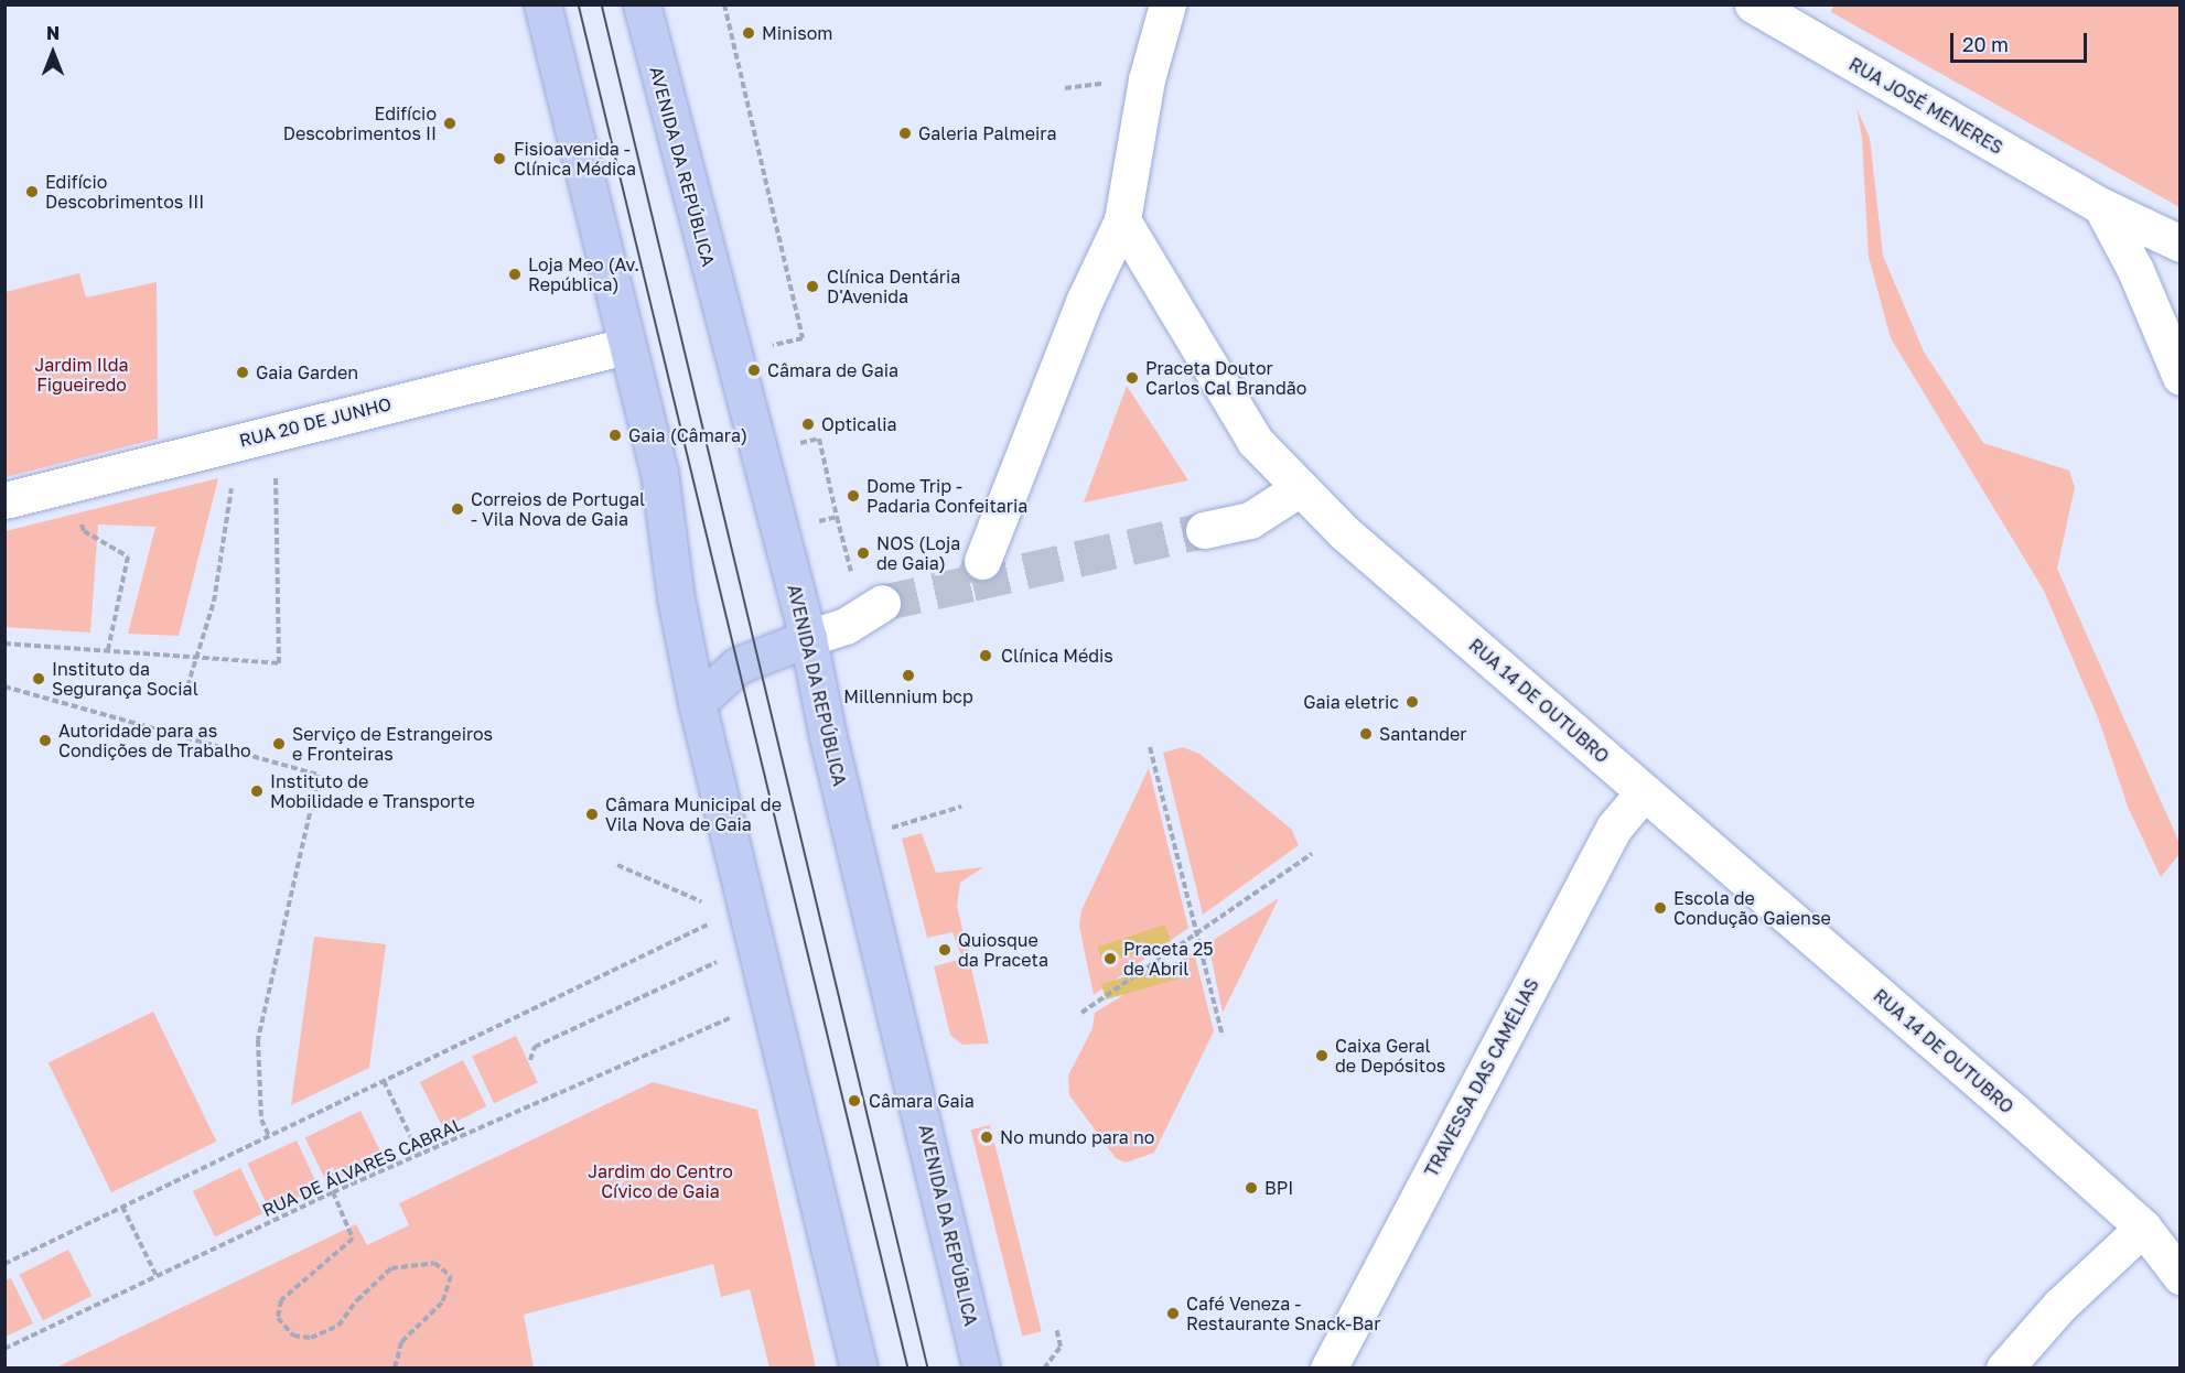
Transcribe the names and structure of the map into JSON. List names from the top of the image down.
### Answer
{
  "streets": {
    "main road": ["AVENIDA DA REPÚBLICA"],
    "street": [
      "RUA JOSÉ MENERES",
      "RUA 20 DE JUNHO",
      "RUA 14 DE OUTUBRO",
      "TRAVESSA DAS CAMÉLIAS"
    ],
    "path": ["RUA DE ÁLVARES CABRAL"]
  },
  "crossings": [
    ["RUA 14 DE OUTUBRO", "TRAVESSA DAS CAMÉLIAS"]
  ],
  "parks": ["Jardim Ilda Figueiredo", "Jardim do Centro Cívico de Gaia"],
  "places": [
    "Minisom",
    "Edifício Descobrimentos II",
    "Galeria Palmeira",
    "Fisioavenida - Clínica Médica",
    "Edifício Descobrimentos III",
    "Loja Meo (Av. República)",
    "Clínica Dentária D'Avenida",
    "Câmara de Gaia",
    "Gaia Garden",
    "Praceta Doutor Carlos Cal Brandão",
    "Opticalia",
    "Gaia (Câmara)",
    "Dome Trip - Padaria Confeitaria",
    "Correios de Portugal - Vila Nova de Gaia",
    "NOS (Loja de Gaia)",
    "Clínica Médis",
    "Millennium bcp",
    "Instituto da Segurança Social",
    "Gaia eletric",
    "Santander",
    "Autoridade para as Condições de Trabalho",
    "Serviço de Estrangeiros e Fronteiras",
    "Instituto de Mobilidade e Transporte",
    "Câmara Municipal de Vila Nova de Gaia",
    "Escola de Condução Gaiense",
    "Quiosque da Praceta",
    "Praceta 25 de Abril",
    "Caixa Geral de Depósitos",
    "Câmara Gaia",
    "No mundo para no",
    "BPI",
    "Café Veneza - Restaurante Snack-Bar"
  ],
  "scale_bar": "20 m",
  "north": "top"
}
